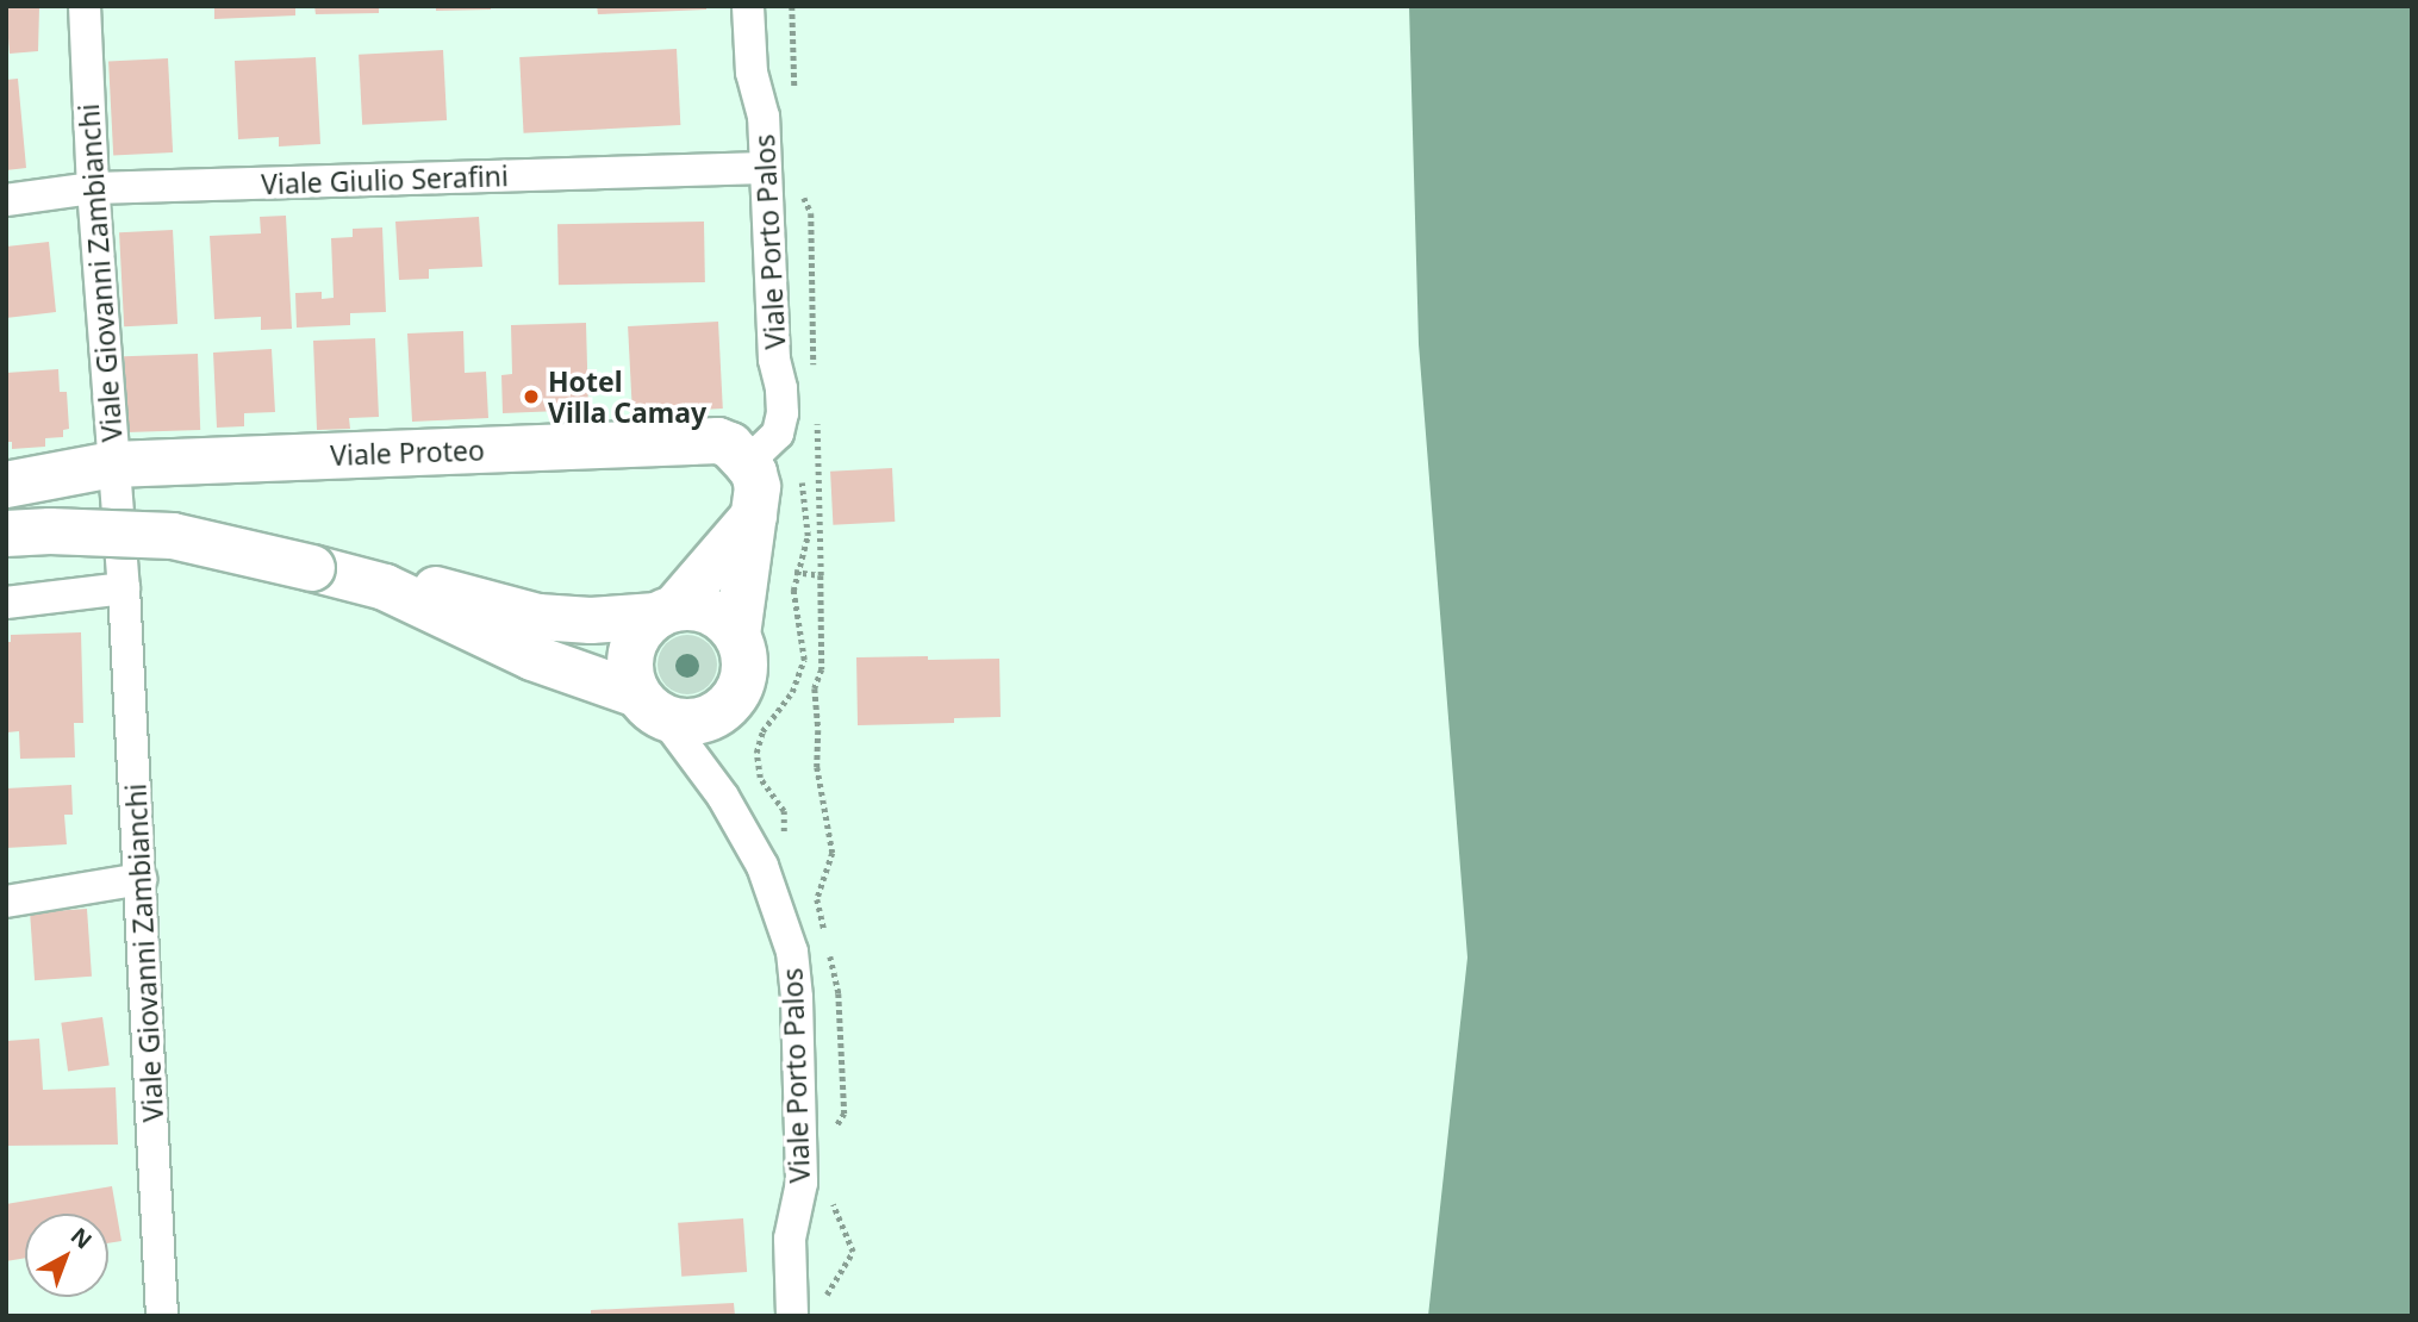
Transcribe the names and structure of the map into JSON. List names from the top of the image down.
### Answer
{
  "streets": {
    "street": [
      "Viale Giulio Serafini",
      "Viale Porto Palos",
      "Viale Giovanni Zambianchi",
      "Viale Proteo"
    ]
  },
  "crossings": [
    ["Viale Giulio Serafini", "Viale Porto Palos"],
    ["Viale Giulio Serafini", "Viale Giovanni Zambianchi"],
    ["Viale Porto Palos", "Viale Proteo"],
    ["Viale Giovanni Zambianchi", "Viale Proteo"]
  ],
  "places": ["Hotel Villa Camay"],
  "north": "top right"
}
